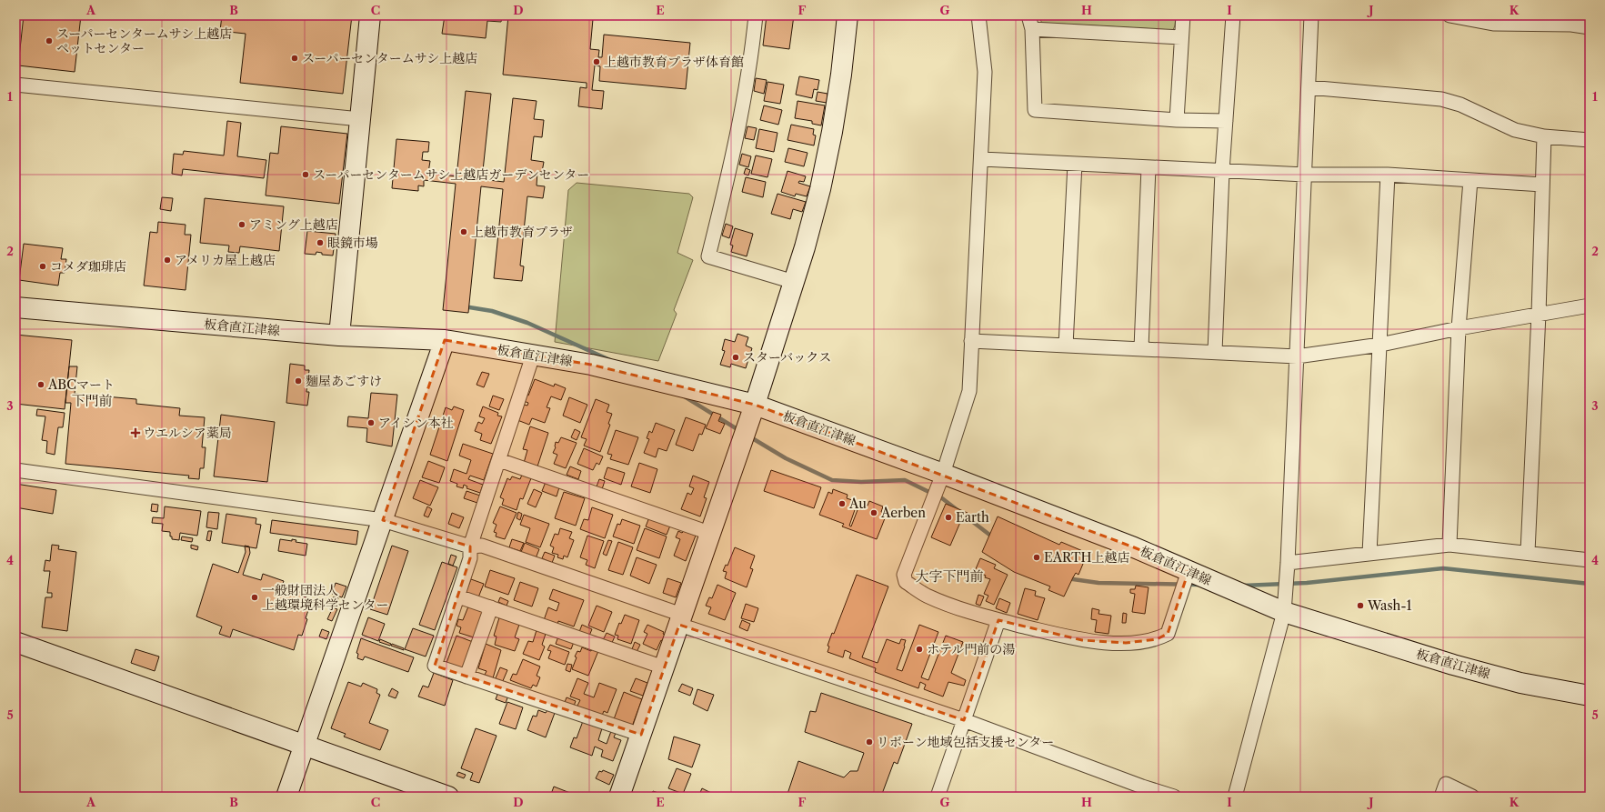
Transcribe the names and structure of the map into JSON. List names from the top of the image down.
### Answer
{
  "streets": {
    "street": ["板倉直江津線"]
  },
  "districts": ["下門前", "大字下門前"],
  "places": {
    "other": [
      "スーパーセンタームサシ上越店 ペットセンター",
      "スーパーセンタームサシ上越店",
      "上越市教育プラザ体育館",
      "スーパーセンタームサシ上越店ガーデンセンター",
      "アミング上越店",
      "上越市教育プラザ",
      "眼鏡市場",
      "アメリカ屋上越店",
      "コメダ珈琲店",
      "スターバックス",
      "麵屋あごすけ",
      "ABCマート",
      "アイシン本社",
      "Au",
      "Aerben",
      "Earth",
      "EARTH上越店",
      "一般財団法人 上越環境科学センター",
      "Wash-1",
      "ホテル門前の湯",
      "リボーン地域包括支援センター"
    ],
    "health": ["ウエルシア薬局"]
  },
  "grid": {
    "columns": [
      "A",
      "B",
      "C",
      "D",
      "E",
      "F",
      "G",
      "H",
      "I",
      "J",
      "K"
    ],
    "rows": [
      "1",
      "2",
      "3",
      "4",
      "5"
    ]
  }
}
